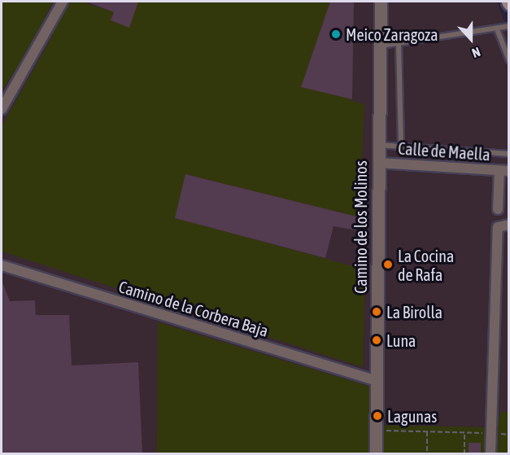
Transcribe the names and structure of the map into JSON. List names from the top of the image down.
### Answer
{
  "streets": {
    "street": ["Calle de Maella", "Camino de los Molinos", "Camino de la Corbera Baja"]
  },
  "crossings": [
    ["Calle de Maella", "Camino de los Molinos"],
    ["Camino de los Molinos", "Camino de la Corbera Baja"]
  ],
  "places": [
    "Meico Zaragoza",
    "La Cocina de Rafa",
    "La Birolla",
    "Luna",
    "Lagunas"
  ],
  "north": "bottom"
}
